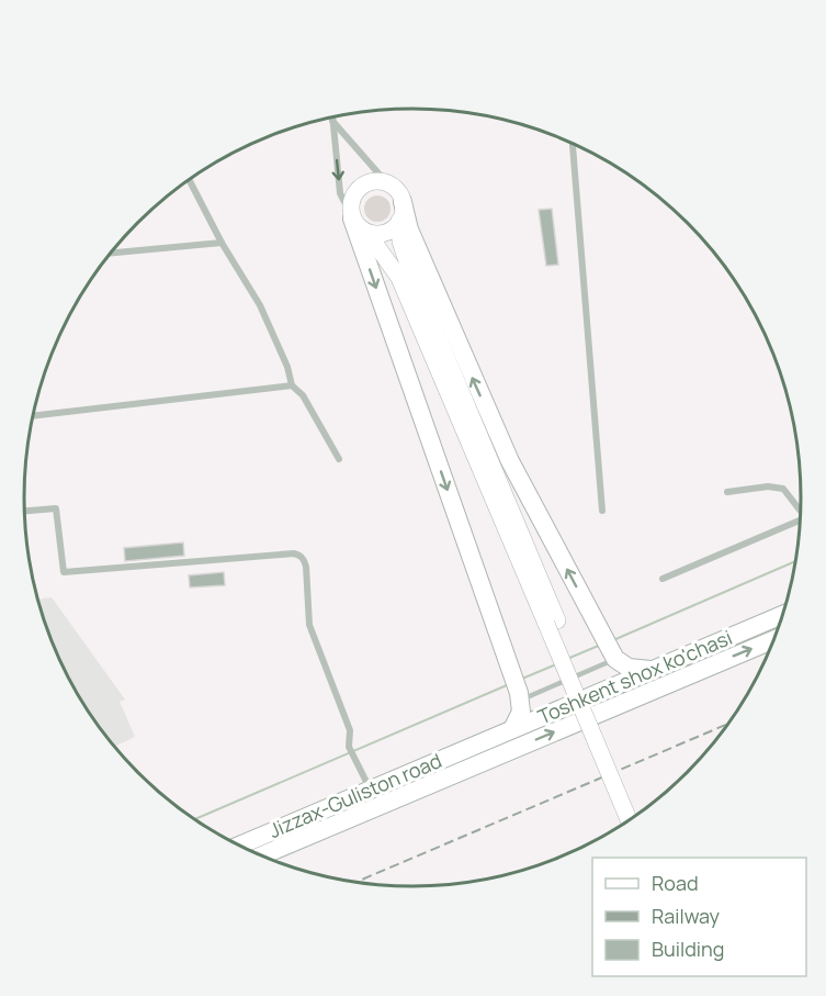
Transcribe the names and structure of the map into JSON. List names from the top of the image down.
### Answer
{
  "streets": {
    "highway": ["Toshkent shox ko'chasi", "Jizzax-Guliston road"]
  },
  "crossings": [
    ["Toshkent shox ko'chasi", "Jizzax-Guliston road"]
  ],
  "legend": ["Road", "Railway", "Building"]
}
